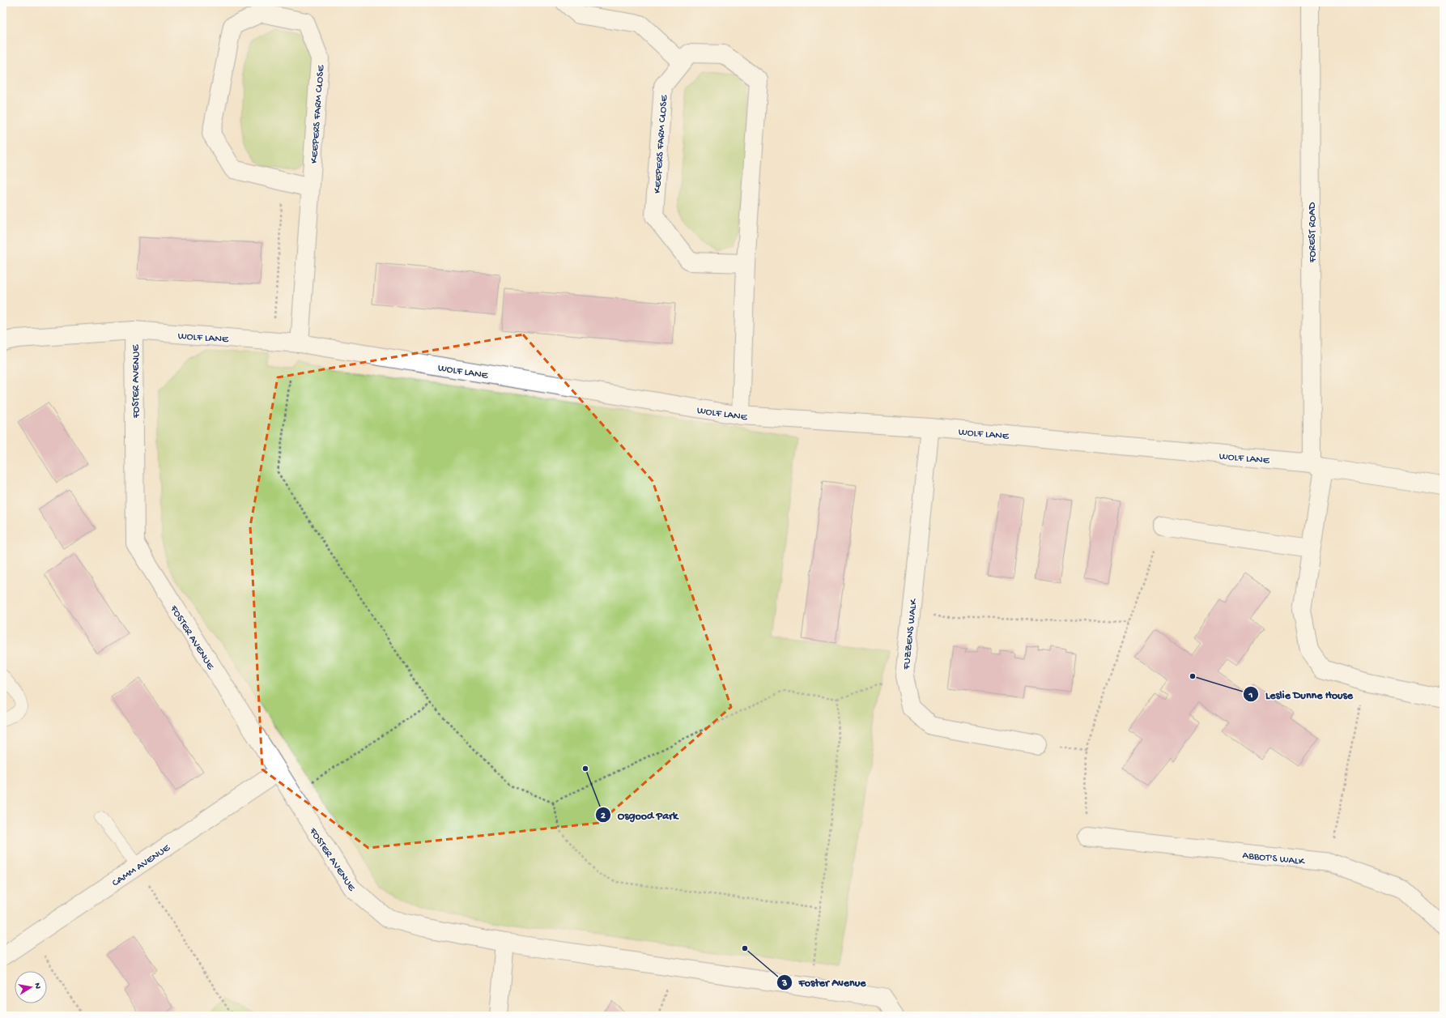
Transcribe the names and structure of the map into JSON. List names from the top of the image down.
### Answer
{
  "streets": {
    "street": [
      "KEEPERS FARM CLOSE",
      "FOREST ROAD",
      "WOLF LANE",
      "FOSTER AVENUE",
      "FUZZENS WALK",
      "ABBOT'S WALK",
      "CAMM AVENUE"
    ]
  },
  "crossings": [
    ["KEEPERS FARM CLOSE", "WOLF LANE"],
    ["FOREST ROAD", "WOLF LANE"],
    ["WOLF LANE", "FOSTER AVENUE"],
    ["WOLF LANE", "FUZZENS WALK"],
    ["FOSTER AVENUE", "CAMM AVENUE"]
  ],
  "places": ["Leslie Dunne House", "Osgood Park", "Foster Avenue"],
  "north": "right"
}
